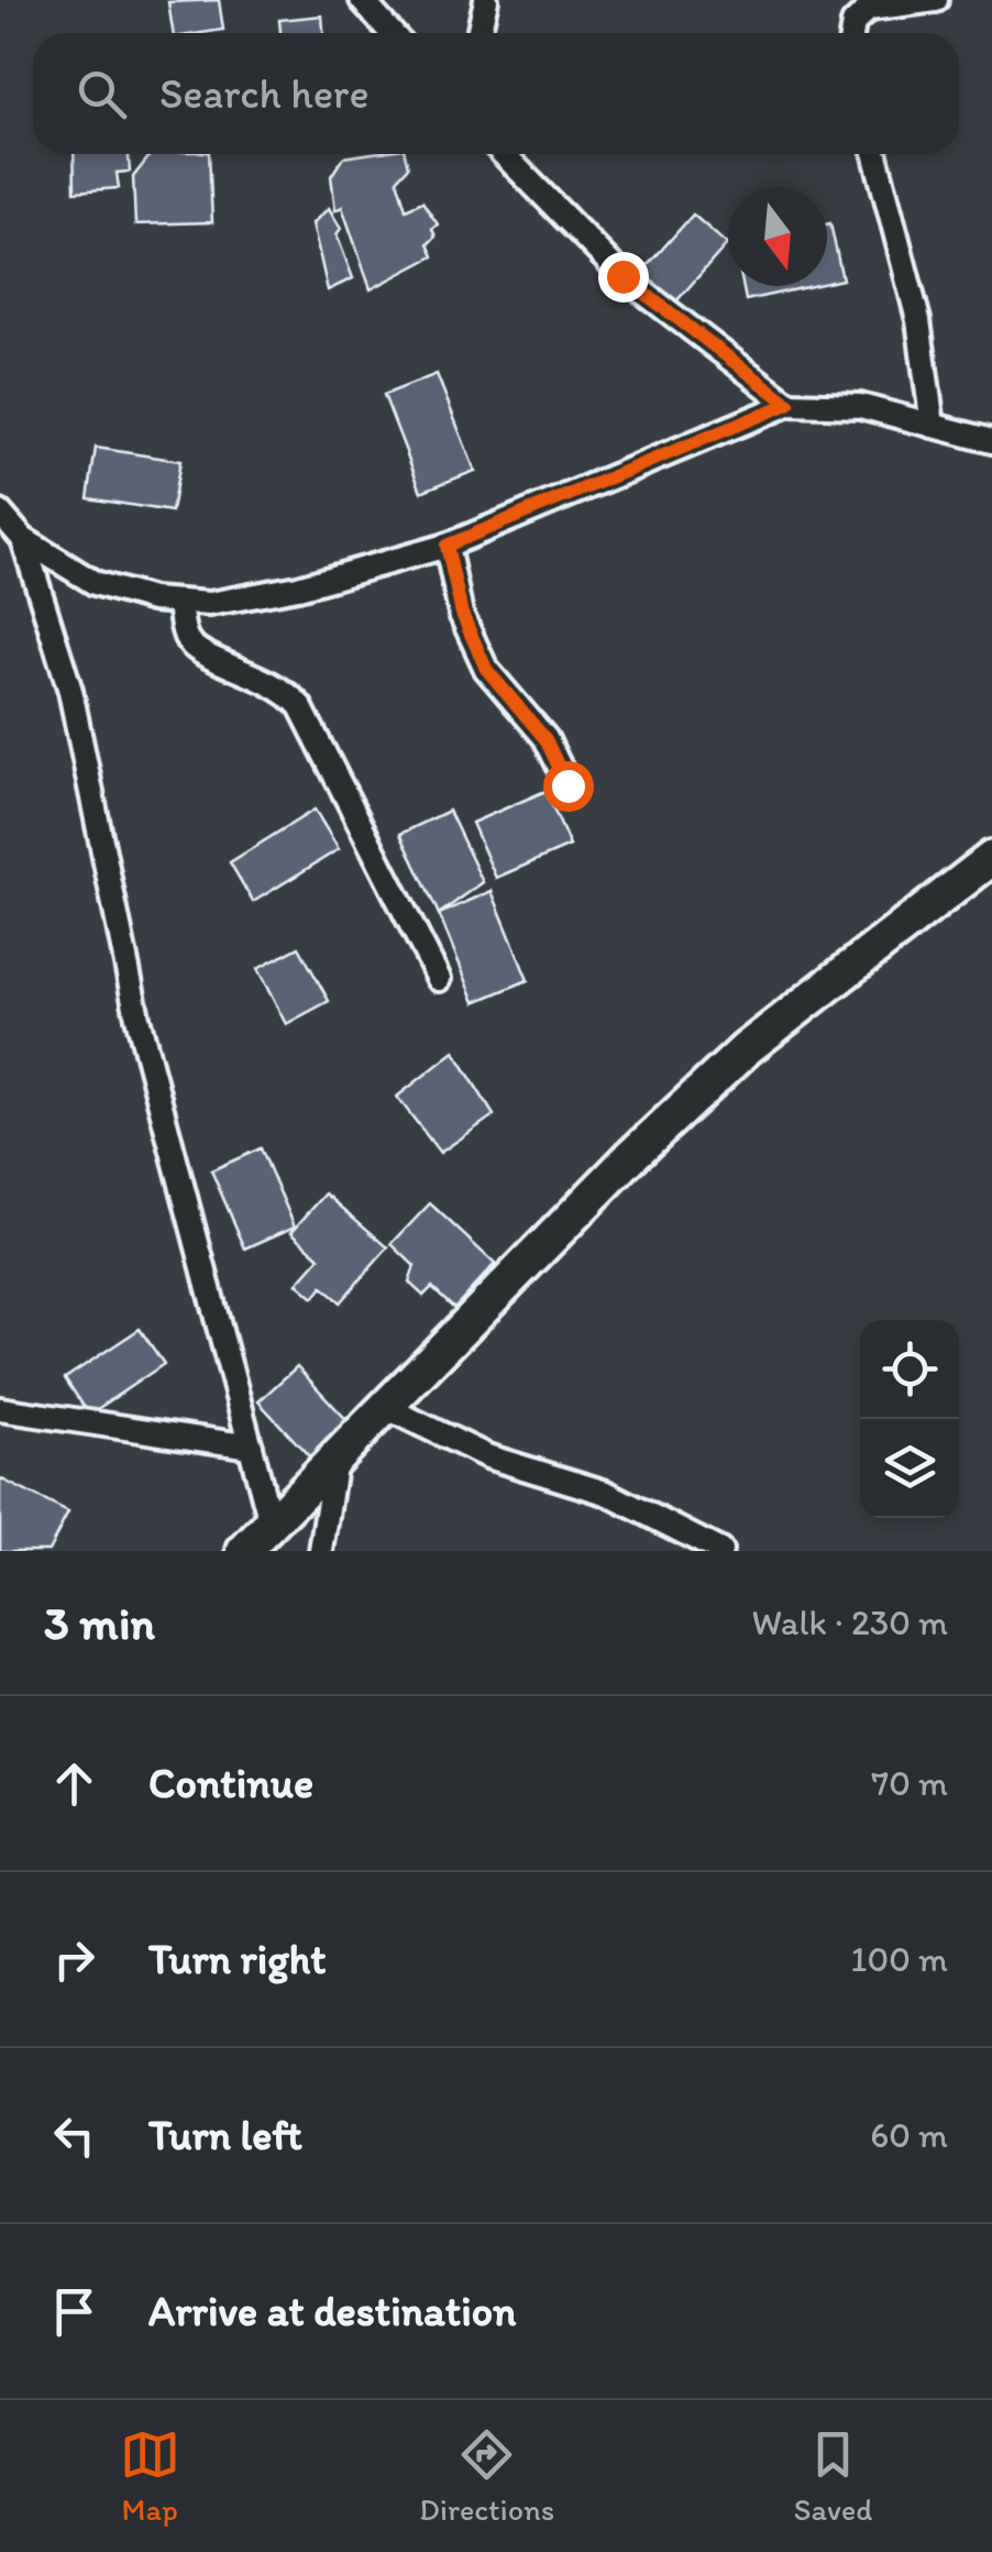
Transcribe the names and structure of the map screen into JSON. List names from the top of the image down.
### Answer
{
  "north": "bottom",
  "page": {
    "search": "Search here",
    "heading": ["3 min", "Walk · 230 m"],
    "list": [
      ["Continue", "70 m"],
      ["Turn right", "100 m"],
      ["Turn left", "60 m"],
      "Arrive at destination"
    ],
    "nav": ["Map", "Directions", "Saved"]
  }
}
